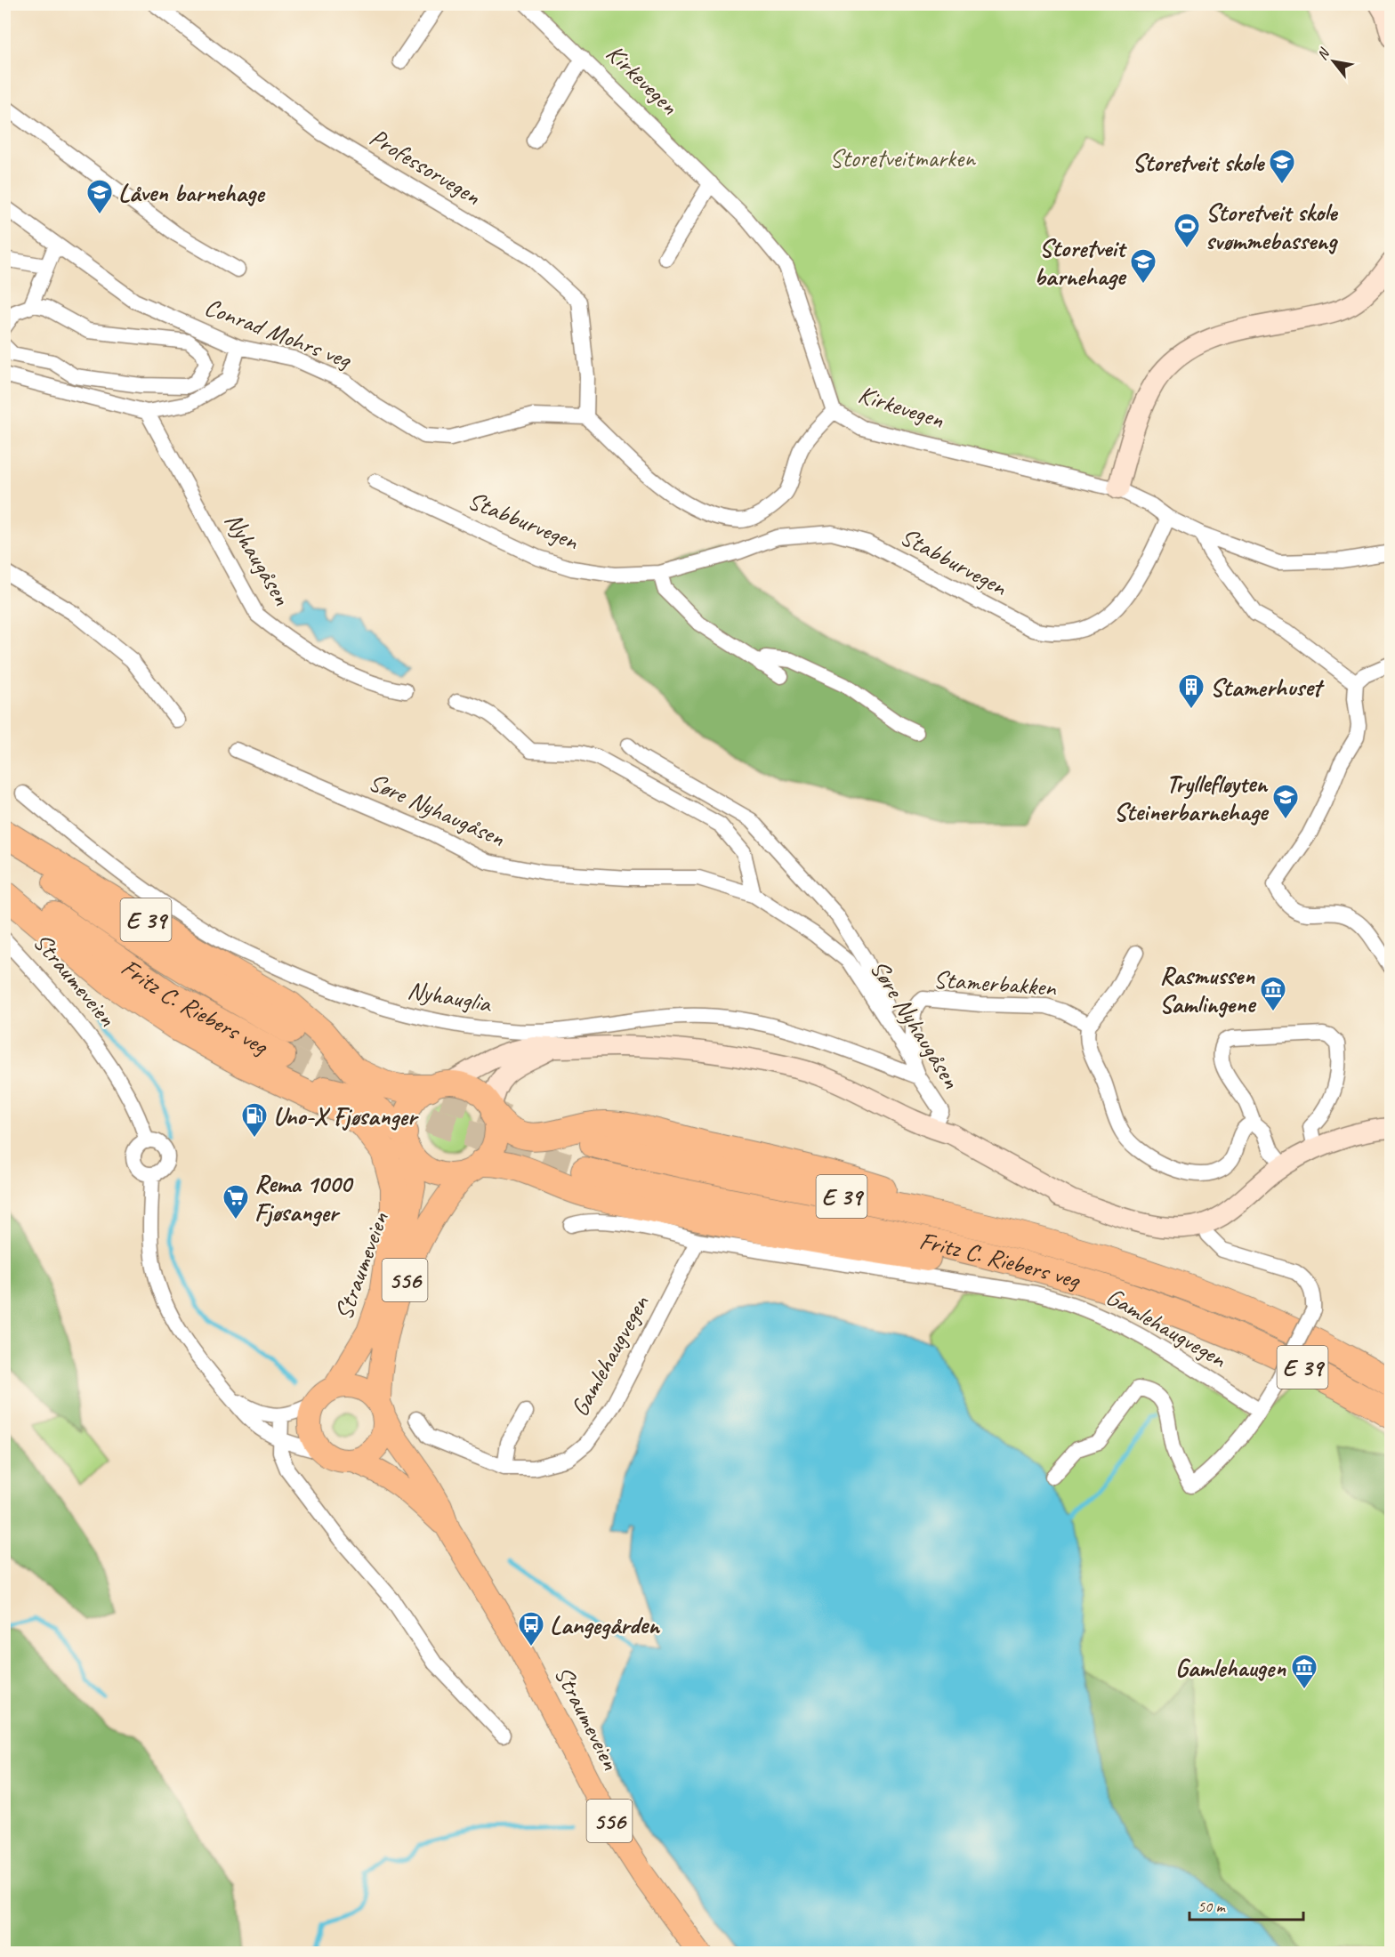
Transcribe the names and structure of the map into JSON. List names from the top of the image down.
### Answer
{
  "streets": {
    "highway": ["E 39", "Fritz C. Riebers veg"],
    "main road": ["Straumeveien", "556"],
    "street": [
      "Kirkevegen",
      "Professorvegen",
      "Conrad Mohrs veg",
      "Stabburvegen",
      "Nyhaugåsen",
      "Søre Nyhaugåsen",
      "Stamerbakken",
      "Nyhauglia",
      "Gamlehaugvegen"
    ]
  },
  "crossings": [
    ["Kirkevegen", "Stabburvegen"],
    ["Professorvegen", "Conrad Mohrs veg"],
    ["Søre Nyhaugåsen", "Stamerbakken"],
    ["Søre Nyhaugåsen", "Nyhauglia"],
    ["E 39", "Straumeveien"],
    ["E 39", "Fritz C. Riebers veg"],
    ["Straumeveien", "556"]
  ],
  "parks": ["Storetveitmarken"],
  "places": {
    "school or university": [
      "Storetveit skole",
      "Låven barnehage",
      "Storetveit barnehage",
      "Tryllefløyten Steinerbarnehage"
    ],
    "sports": ["Storetveit skole svømmebasseng"],
    "building": ["Stamerhuset"],
    "museum": ["Rasmussen Samlingene", "Gamlehaugen"],
    "fuel station": ["Uno-X Fjøsanger"],
    "supermarket": ["Rema 1000 Fjøsanger"],
    "bus stop": ["Langegården"]
  },
  "scale_bar": "50 m",
  "north": "top left"
}
